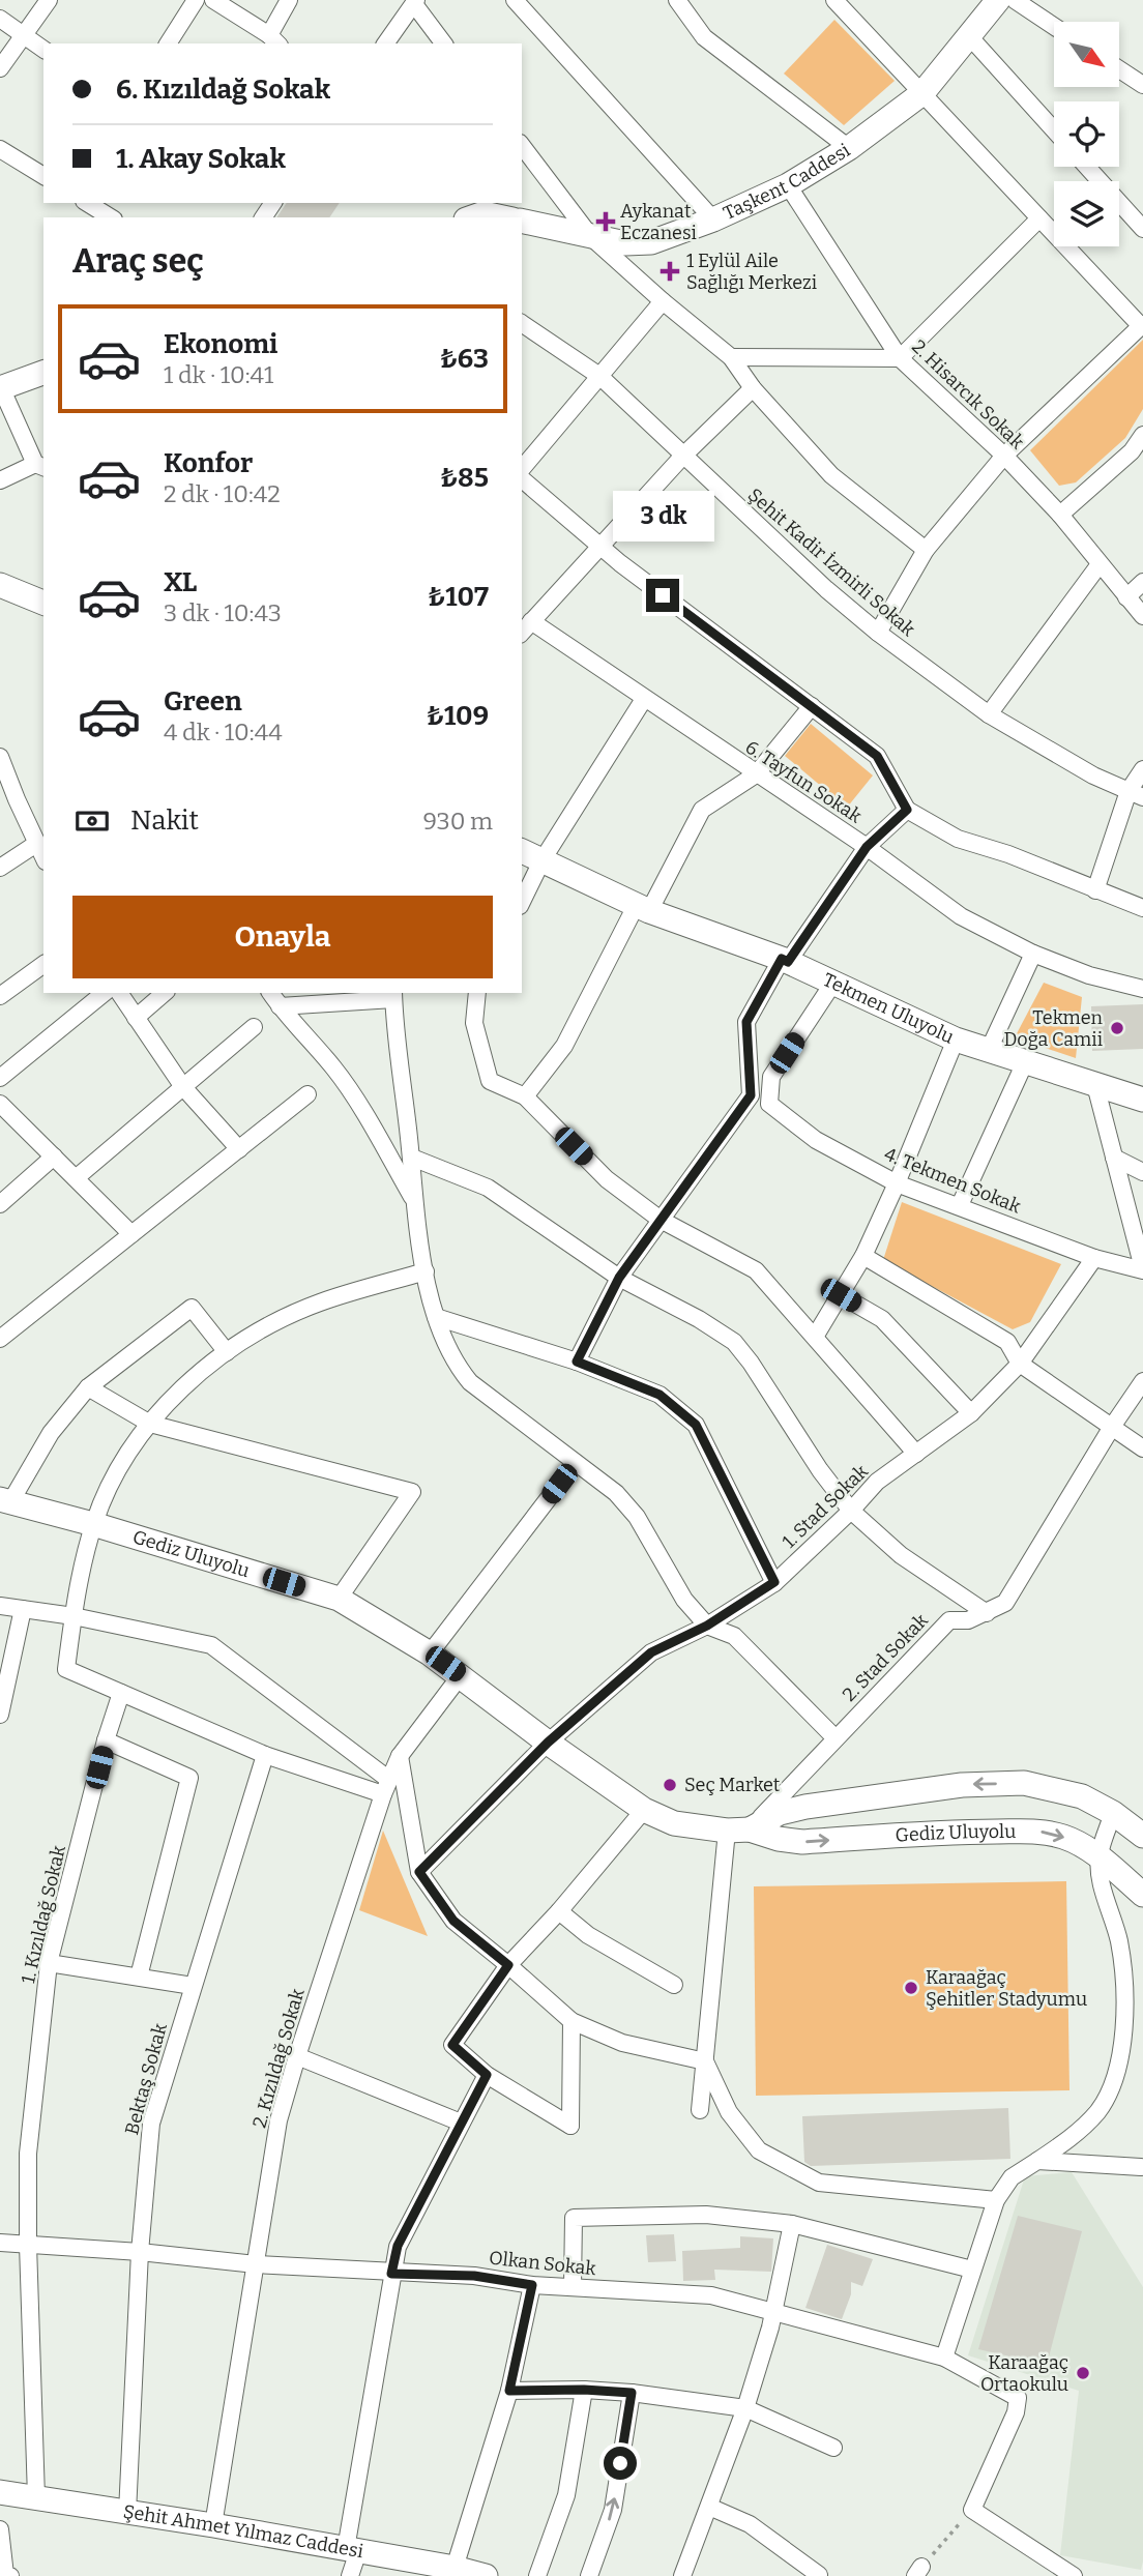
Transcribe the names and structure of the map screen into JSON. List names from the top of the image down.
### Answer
{
  "streets": {
    "street": [
      "Taşkent Caddesi",
      "2. Hisarcık Sokak",
      "Şehit Kadir İzmirli Sokak",
      "6. Tayfun Sokak",
      "Tekmen Uluyolu",
      "4. Tekmen Sokak",
      "1. Stad Sokak",
      "Gediz Uluyolu",
      "2. Stad Sokak",
      "1. Kızıldağ Sokak",
      "2. Kızıldağ Sokak",
      "Bektaş Sokak",
      "Olkan Sokak",
      "Şehit Ahmet Yılmaz Caddesi"
    ]
  },
  "crossings": [
    ["Taşkent Caddesi", "2. Hisarcık Sokak"],
    ["Tekmen Uluyolu", "4. Tekmen Sokak"],
    ["4. Tekmen Sokak", "1. Stad Sokak"],
    ["1. Stad Sokak", "Gediz Uluyolu"],
    ["Gediz Uluyolu", "2. Stad Sokak"],
    ["Gediz Uluyolu", "2. Kızıldağ Sokak"],
    ["1. Kızıldağ Sokak", "Olkan Sokak"],
    ["1. Kızıldağ Sokak", "Şehit Ahmet Yılmaz Caddesi"],
    ["2. Kızıldağ Sokak", "Olkan Sokak"],
    ["2. Kızıldağ Sokak", "Şehit Ahmet Yılmaz Caddesi"],
    ["Bektaş Sokak", "Olkan Sokak"],
    ["Bektaş Sokak", "Şehit Ahmet Yılmaz Caddesi"]
  ],
  "places": {
    "health": ["Aykanat Eczanesi", "1 Eylül Aile Sağlığı Merkezi"],
    "other": [
      "Tekmen Doğa Camii",
      "Seç Market",
      "Karaağaç Şehitler Stadyumu",
      "Karaağaç Ortaokulu"
    ]
  },
  "north": "bottom right",
  "page": {
    "banner": ["6. Kızıldağ Sokak", "1. Akay Sokak"],
    "heading": "Araç seç",
    "list": [
      {
        "name": "Ekonomi",
        "note": "1 dk · 10:41",
        "value": "₺63"
      },
      {
        "name": "Konfor",
        "note": "2 dk · 10:42",
        "value": "₺85"
      },
      {
        "name": "XL",
        "note": "3 dk · 10:43",
        "value": "₺107"
      },
      {
        "name": "Green",
        "note": "4 dk · 10:44",
        "value": "₺109"
      }
    ],
    "bubble": "3 dk",
    "pay": ["Nakit", "930 m"],
    "buttons": "Onayla"
  }
}
